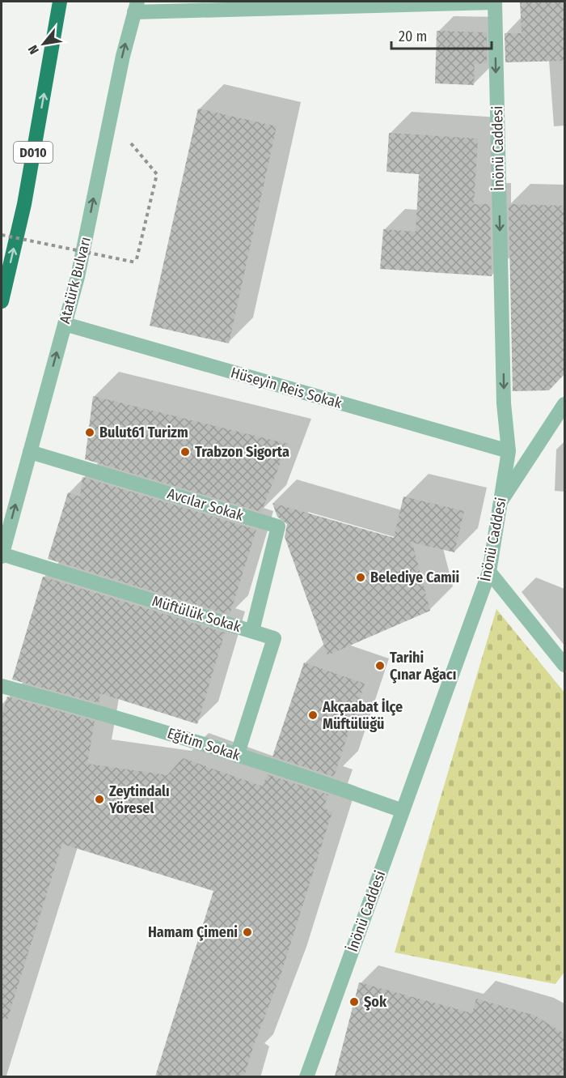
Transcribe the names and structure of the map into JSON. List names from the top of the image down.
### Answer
{
  "streets": {
    "highway": ["D010"],
    "street": [
      "İnönü Caddesi",
      "Atatürk Bulvarı",
      "Hüseyin Reis Sokak",
      "Avcılar Sokak",
      "Müftülük Sokak",
      "Eğitim Sokak"
    ]
  },
  "crossings": [
    ["İnönü Caddesi", "Hüseyin Reis Sokak"],
    ["İnönü Caddesi", "Eğitim Sokak"],
    ["Atatürk Bulvarı", "Hüseyin Reis Sokak"],
    ["Atatürk Bulvarı", "Avcılar Sokak"],
    ["Atatürk Bulvarı", "Müftülük Sokak"],
    ["Avcılar Sokak", "Müftülük Sokak"],
    ["Müftülük Sokak", "Eğitim Sokak"]
  ],
  "one_way": ["İnönü Caddesi", "Atatürk Bulvarı"],
  "places": [
    "Bulut61 Turizm",
    "Trabzon Sigorta",
    "Belediye Camii",
    "Tarihi Çınar Ağacı",
    "Akçaabat İlçe Müftülüğü",
    "Zeytindalı Yöresel",
    "Hamam Çimeni",
    "Şok"
  ],
  "scale_bar": "20 m",
  "north": "bottom left"
}
